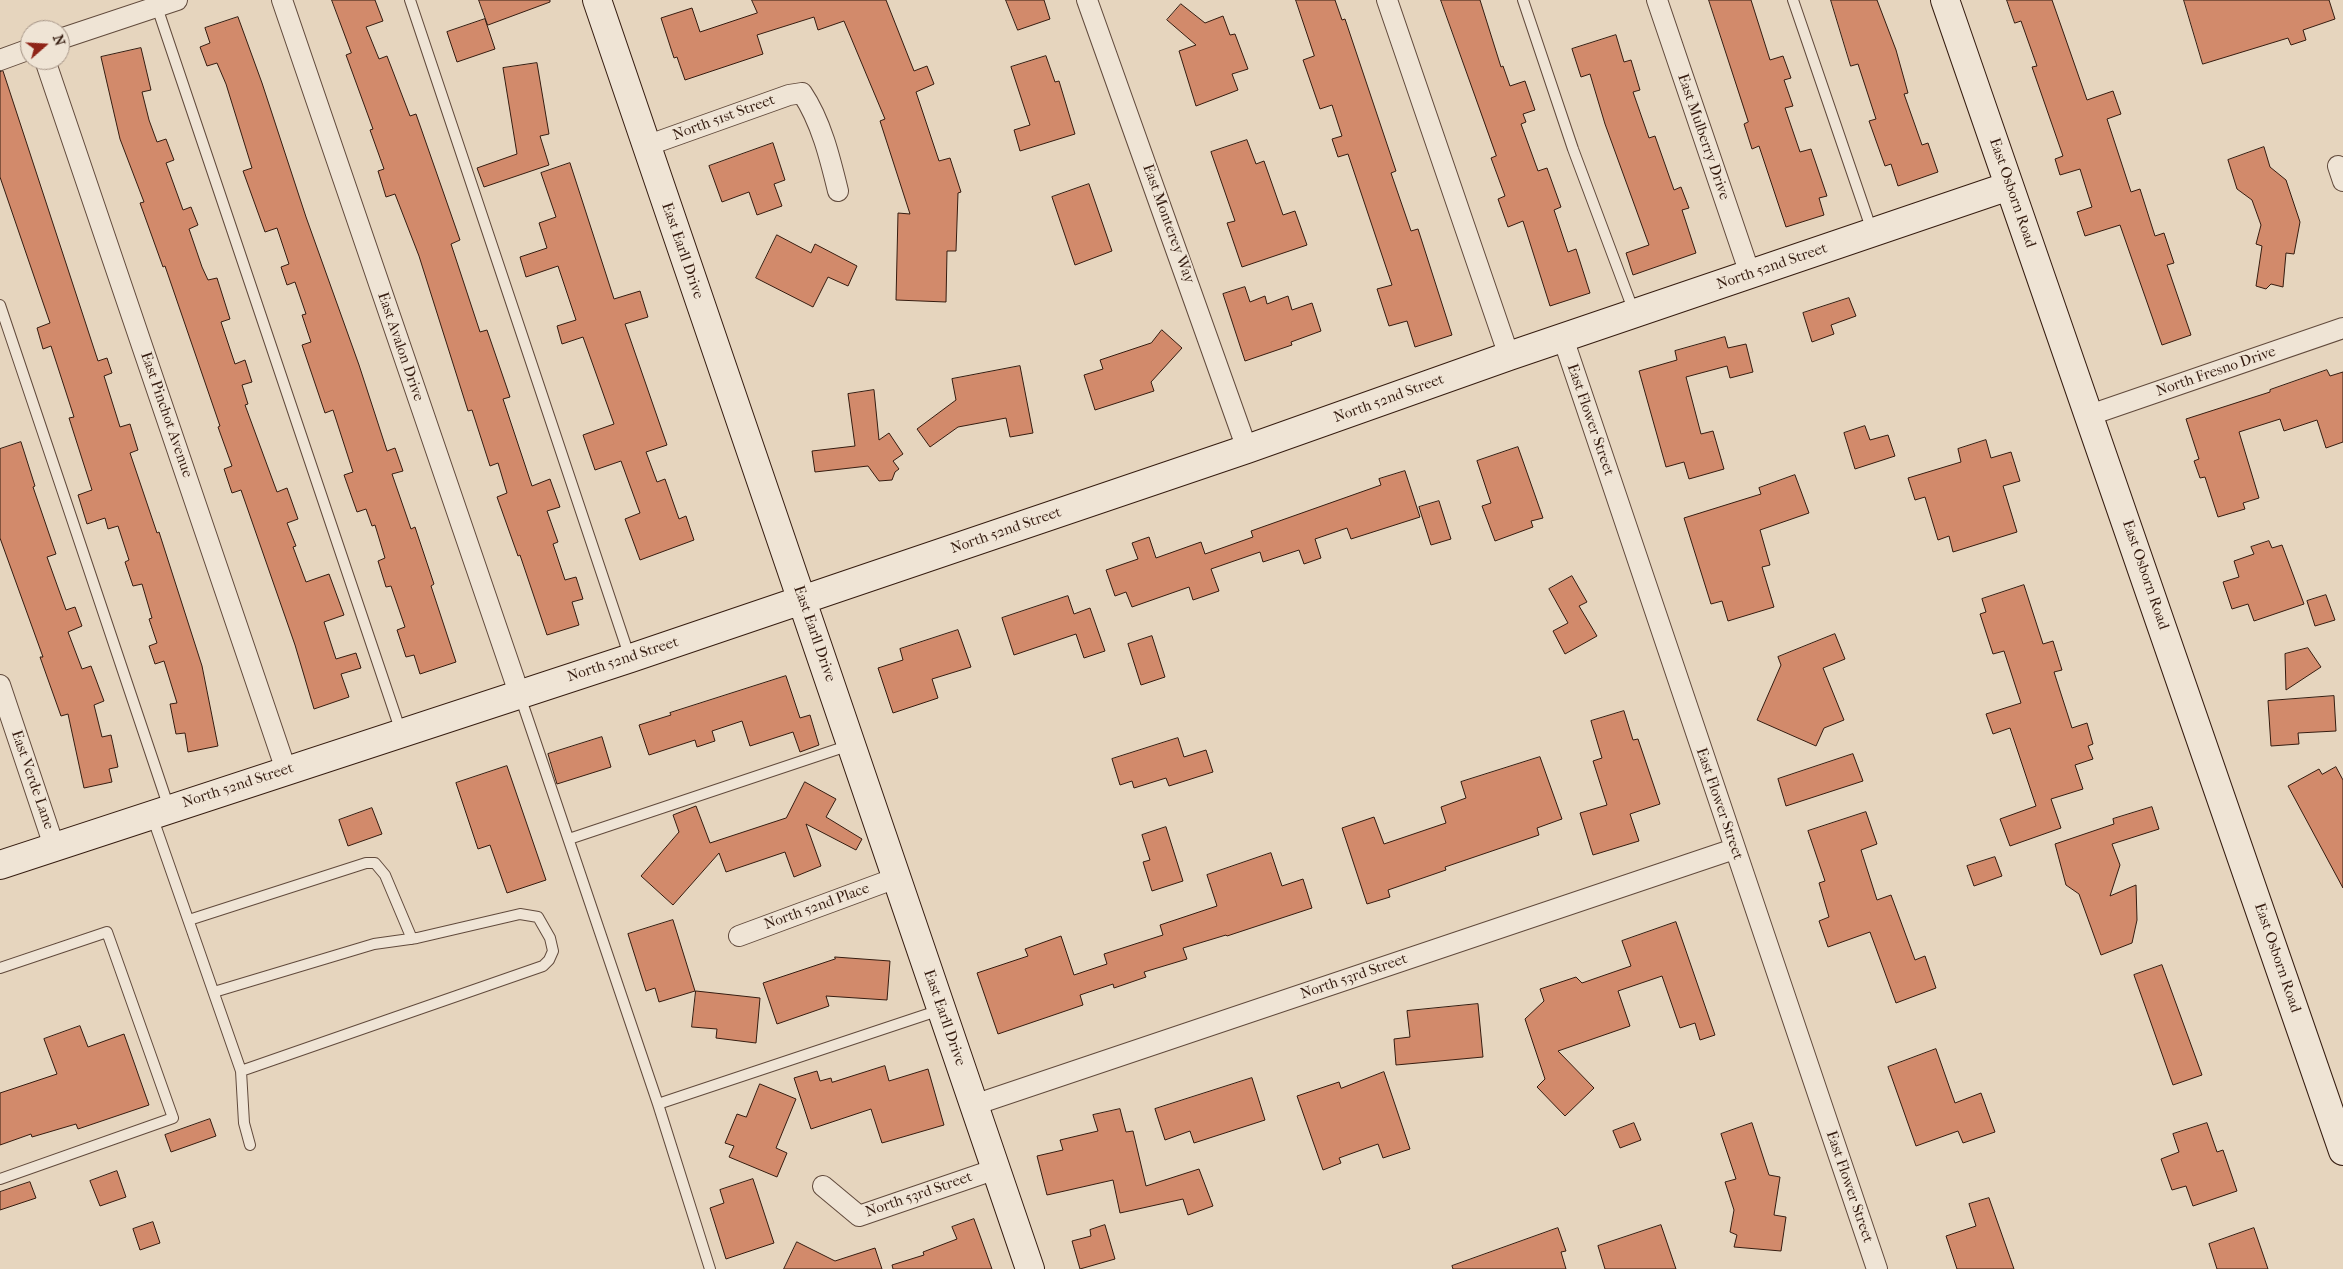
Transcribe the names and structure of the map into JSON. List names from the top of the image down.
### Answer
{
  "streets": {
    "street": [
      "North 51st Street",
      "East Mulberry Drive",
      "East Osborn Road",
      "East Monterey Way",
      "East Earll Drive",
      "North 52nd Street",
      "East Avalon Drive",
      "North Fresno Drive",
      "East Pinchot Avenue",
      "East Flower Street",
      "East Verde Lane",
      "North 52nd Place",
      "North 53rd Street"
    ]
  },
  "crossings": [
    ["North 51st Street", "East Earll Drive"],
    ["East Mulberry Drive", "North 52nd Street"],
    ["East Osborn Road", "North 52nd Street"],
    ["East Osborn Road", "North Fresno Drive"],
    ["East Monterey Way", "North 52nd Street"],
    ["East Earll Drive", "North 52nd Street"],
    ["East Earll Drive", "North 52nd Place"],
    ["East Earll Drive", "North 53rd Street"],
    ["North 52nd Street", "East Avalon Drive"],
    ["North 52nd Street", "East Pinchot Avenue"],
    ["North 52nd Street", "East Flower Street"],
    ["North 52nd Street", "East Verde Lane"],
    ["East Flower Street", "North 53rd Street"]
  ],
  "north": "right"
}
